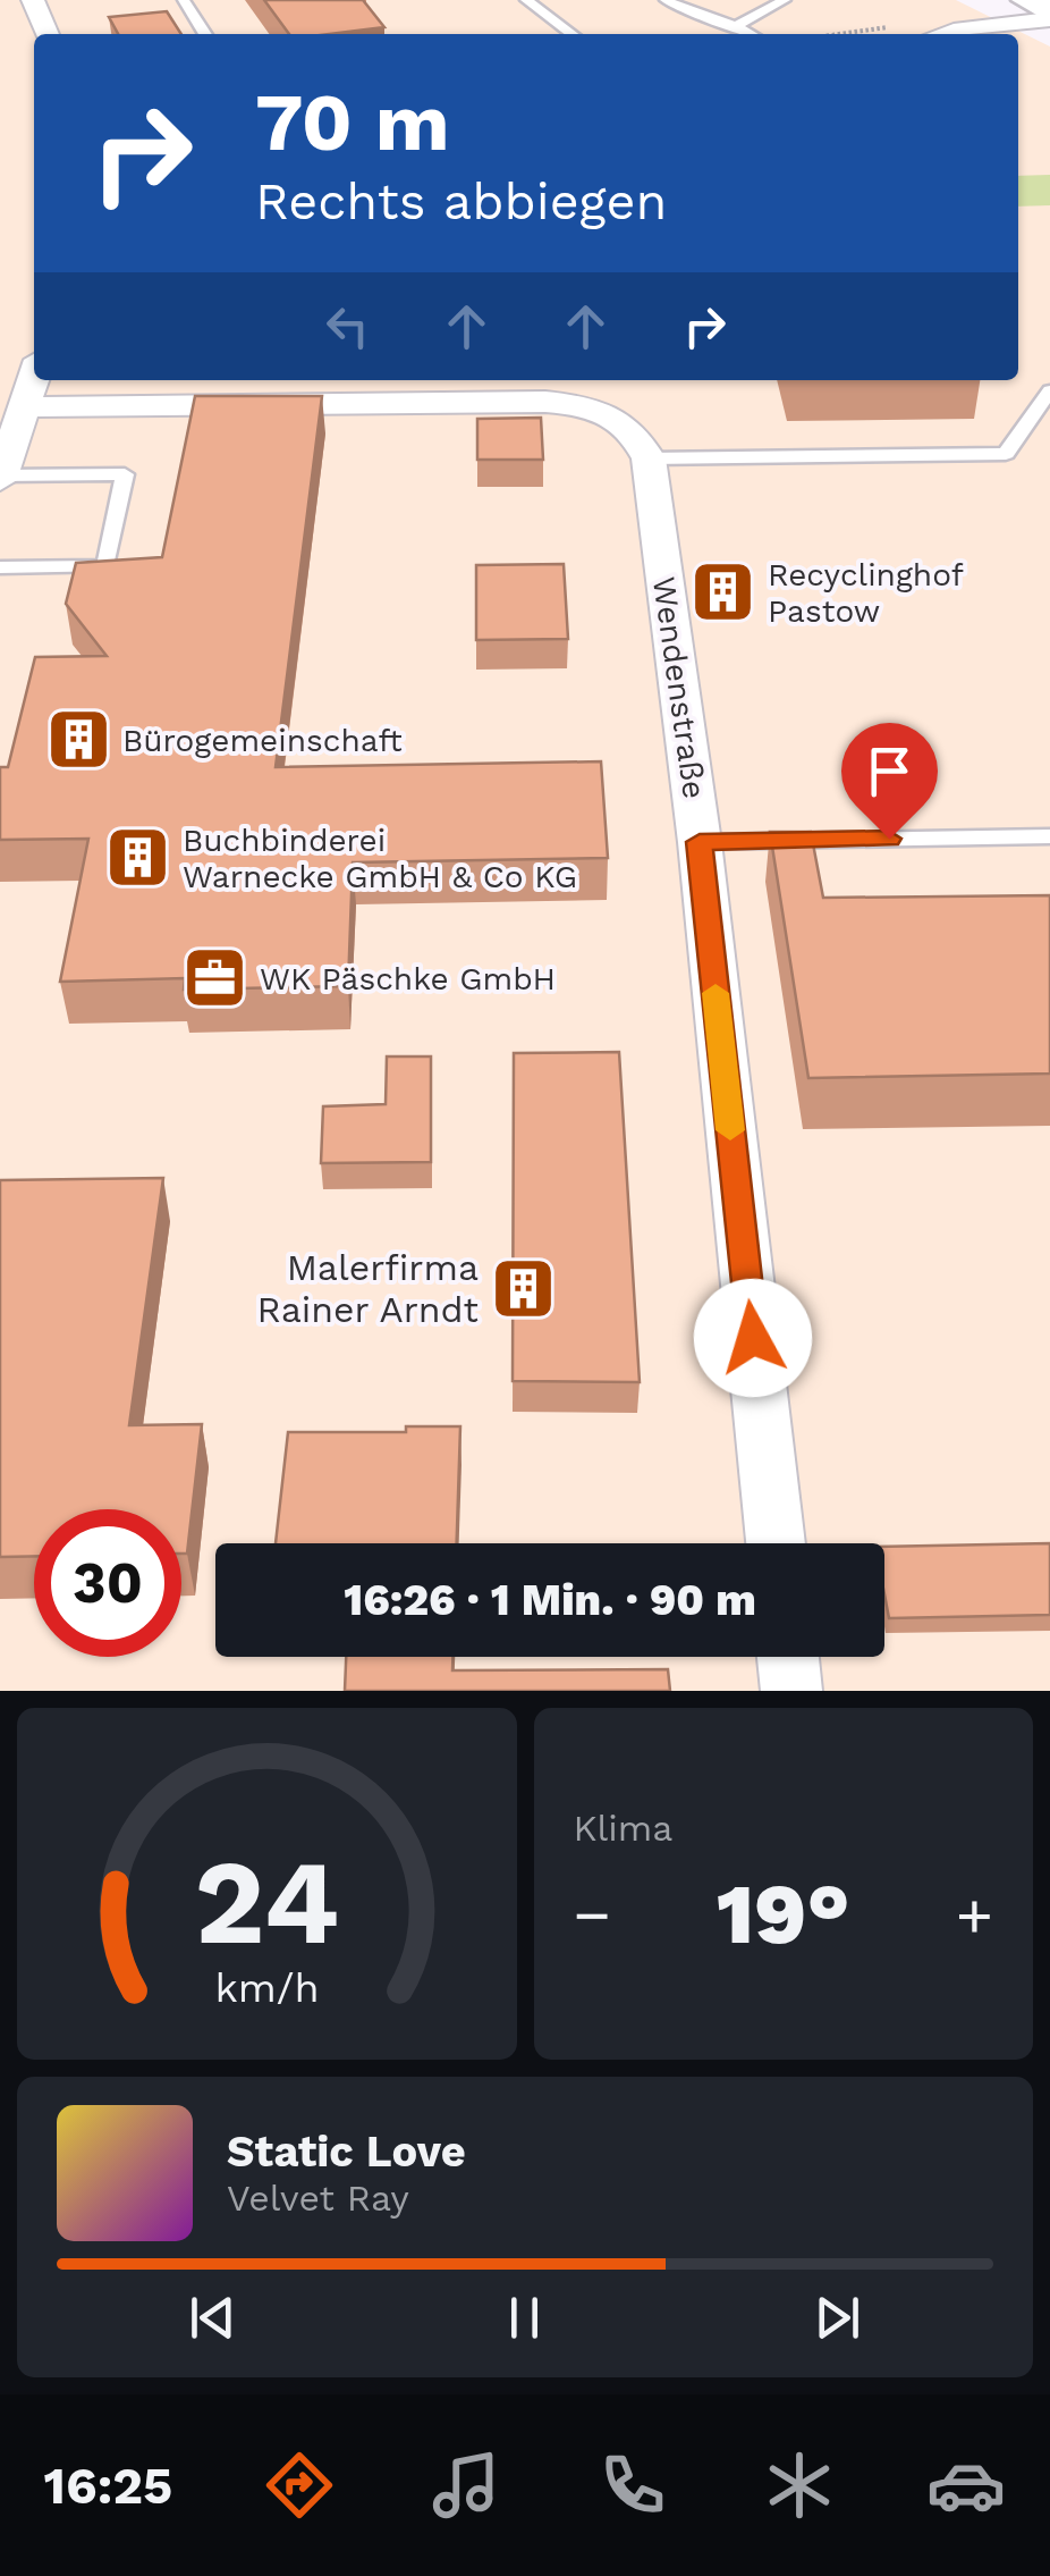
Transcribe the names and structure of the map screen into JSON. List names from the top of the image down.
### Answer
{
  "streets": {
    "street": ["Wendenstraße"]
  },
  "places": {
    "building": [
      "Recyclinghof Pastow",
      "Bürogemeinschaft",
      "Buchbinderei Warnecke GmbH & Co KG",
      "Malerfirma Rainer Arndt"
    ],
    "office": ["WK Päschke GmbH"]
  },
  "page": {
    "turn": ["70 m", "Rechts abbiegen"],
    "limit": "30",
    "trip": "16:26 · 1 Min. · 90 m",
    "tile": "Klima",
    "heat": ["−", "19°", "+"],
    "song": ["Static Love", "Velvet Ray"],
    "tabs": "16:25",
    "gauge": ["24", "km/h"]
  }
}
